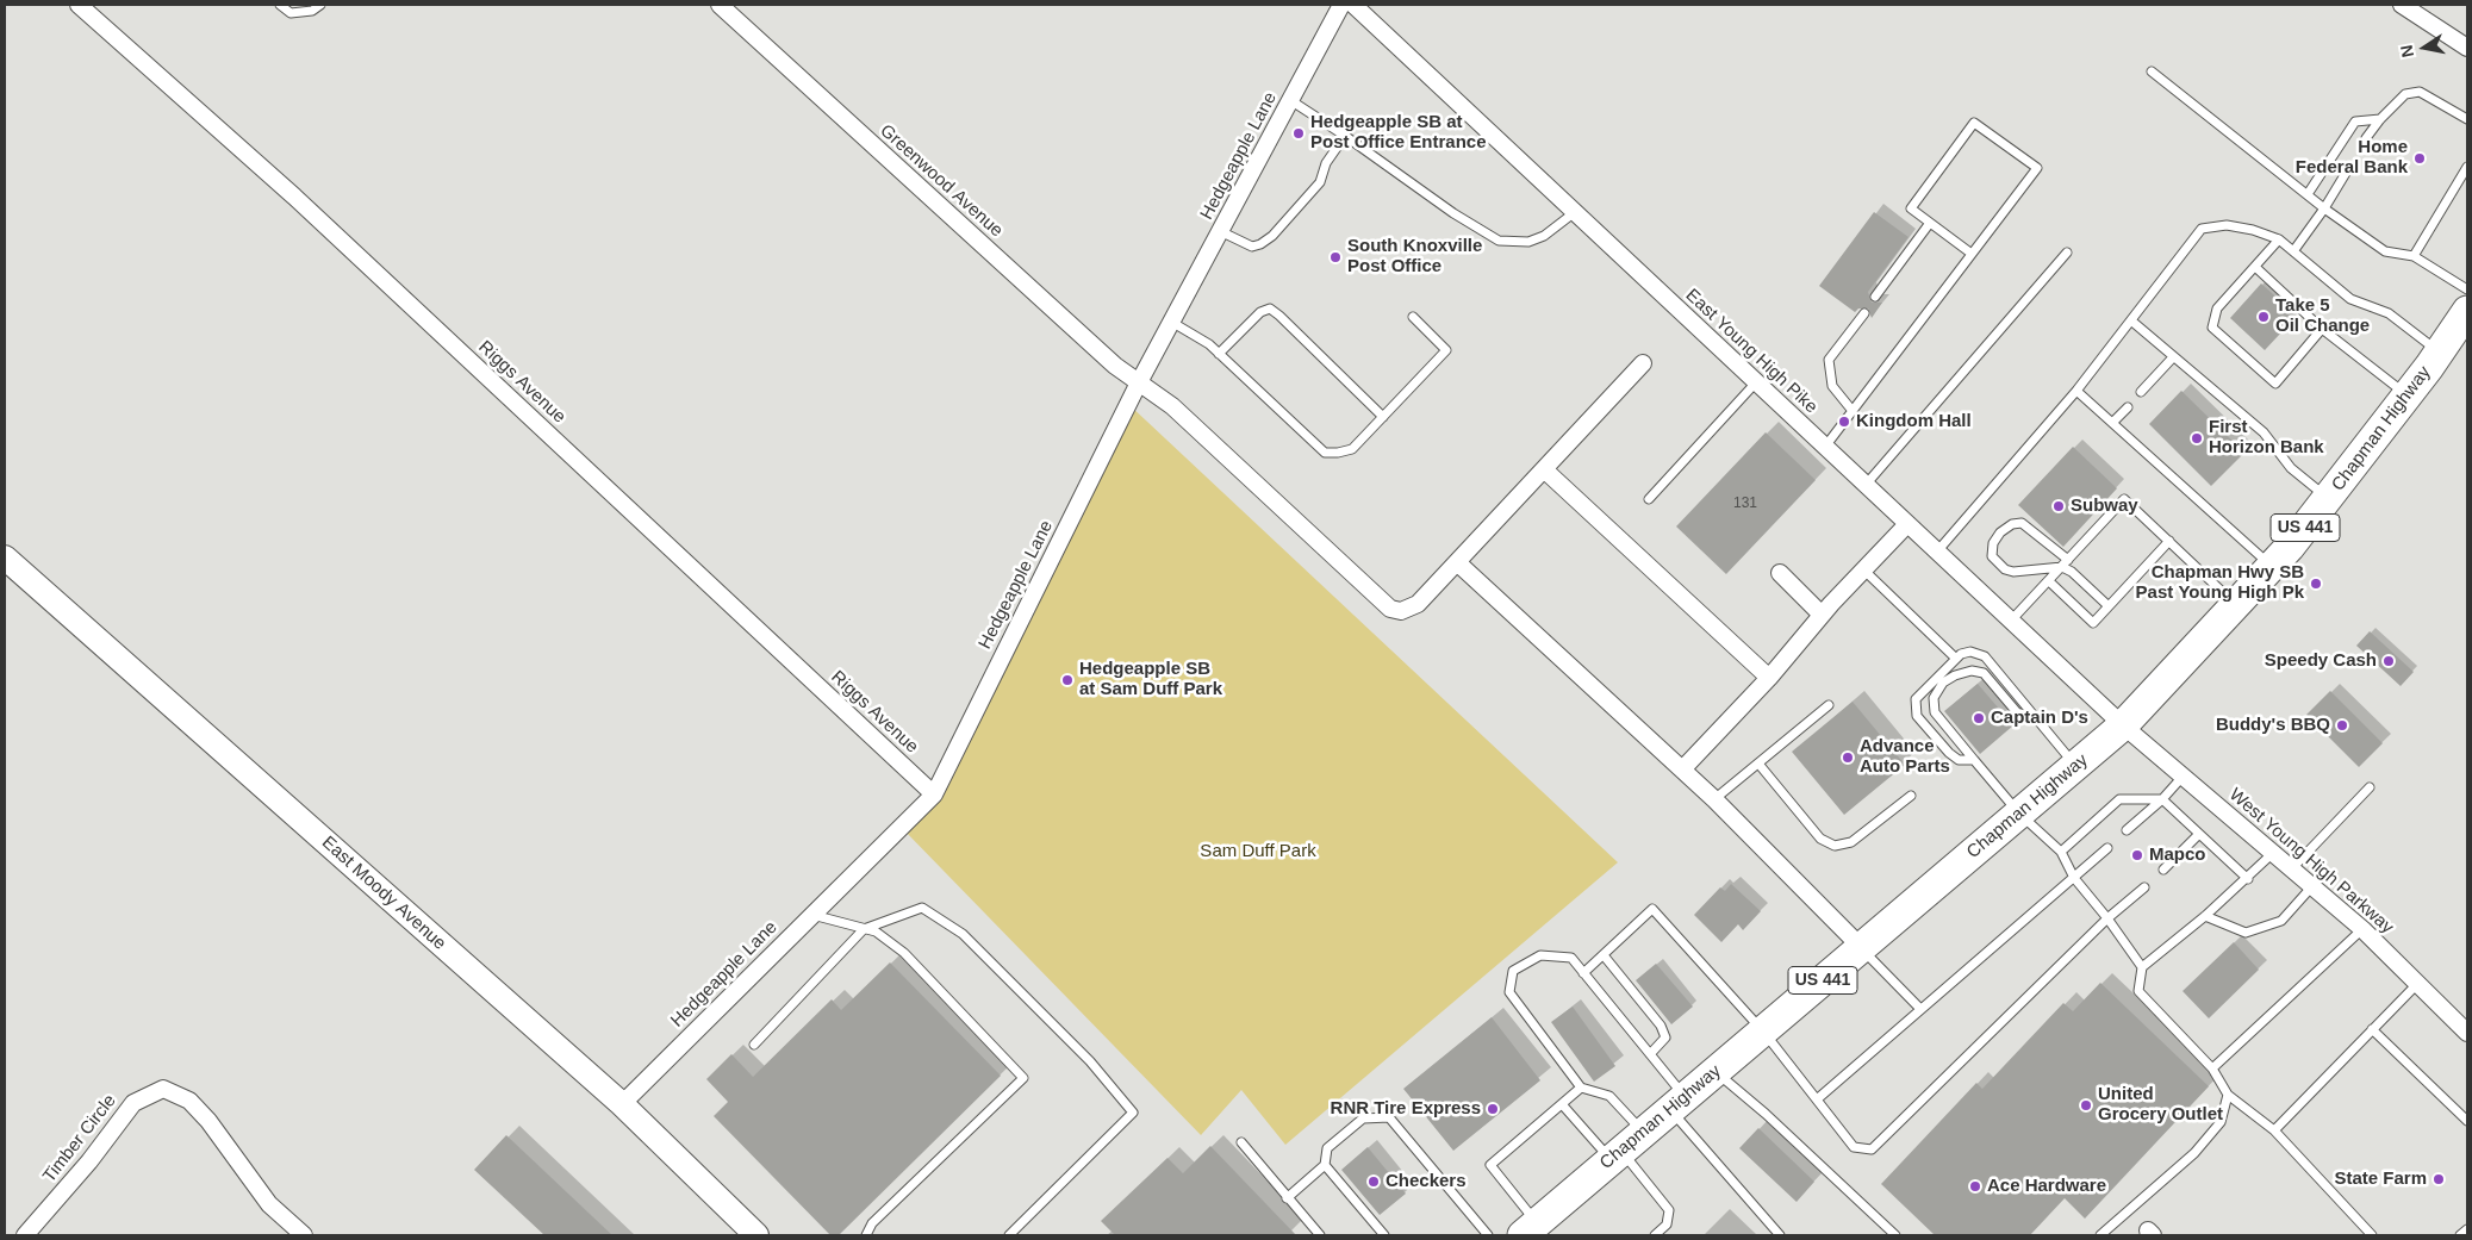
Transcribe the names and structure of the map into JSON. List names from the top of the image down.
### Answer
{
  "streets": {
    "highway": ["Chapman Highway", "US 441"],
    "main road": ["East Moody Avenue"],
    "street": [
      "Hedgeapple Lane",
      "Greenwood Avenue",
      "East Young High Pike",
      "Riggs Avenue",
      "West Young High Parkway",
      "Timber Circle"
    ]
  },
  "crossings": [
    ["Hedgeapple Lane", "Greenwood Avenue"],
    ["Hedgeapple Lane", "Riggs Avenue"],
    ["Hedgeapple Lane", "East Moody Avenue"],
    ["East Young High Pike", "Chapman Highway"],
    ["East Young High Pike", "West Young High Parkway"],
    ["Chapman Highway", "West Young High Parkway"]
  ],
  "parks": ["Sam Duff Park"],
  "places": [
    "Hedgeapple SB at Post Office Entrance",
    "Home Federal Bank",
    "South Knoxville Post Office",
    "Take 5 Oil Change",
    "Kingdom Hall",
    "First Horizon Bank",
    "Subway",
    "Chapman Hwy SB Past Young High Pk",
    "Speedy Cash",
    "Hedgeapple SB at Sam Duff Park",
    "Captain D's",
    "Buddy's BBQ",
    "Advance Auto Parts",
    "Mapco",
    "United Grocery Outlet",
    "RNR Tire Express",
    "State Farm",
    "Checkers",
    "Ace Hardware"
  ],
  "house_numbers": ["131"],
  "north": "left"
}
